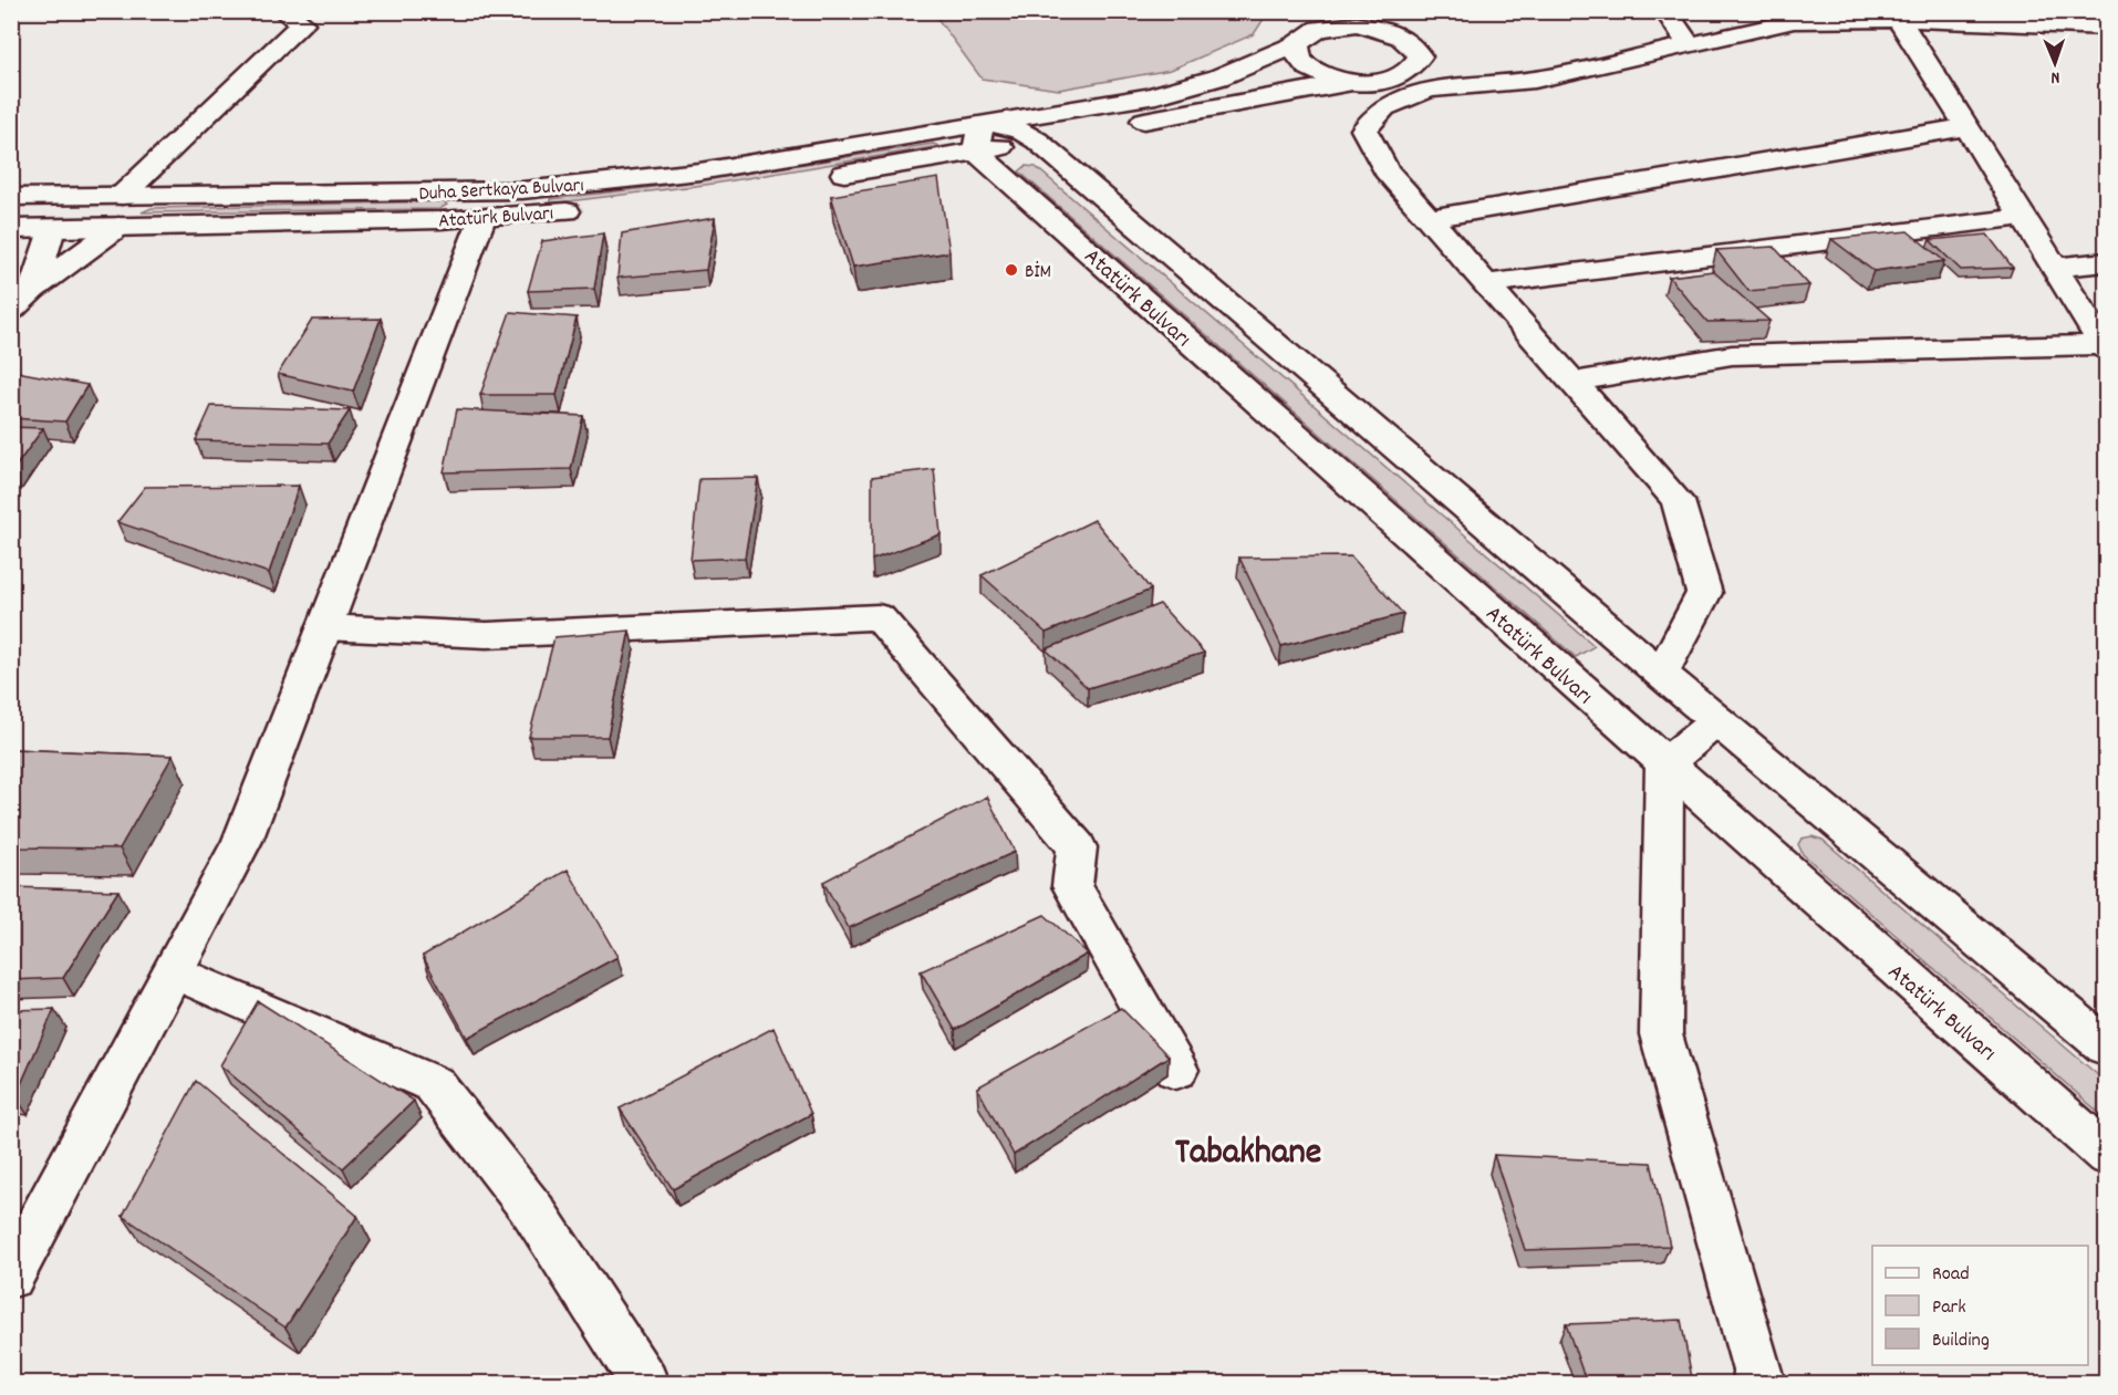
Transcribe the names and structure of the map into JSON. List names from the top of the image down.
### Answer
{
  "streets": {
    "street": ["Duha Sertkaya Bulvarı", "Atatürk Bulvarı"]
  },
  "crossings": [
    ["Duha Sertkaya Bulvarı", "Atatürk Bulvarı"]
  ],
  "districts": ["Tabakhane"],
  "places": ["BİM"],
  "legend": ["Road", "Park", "Building"],
  "north": "bottom"
}
